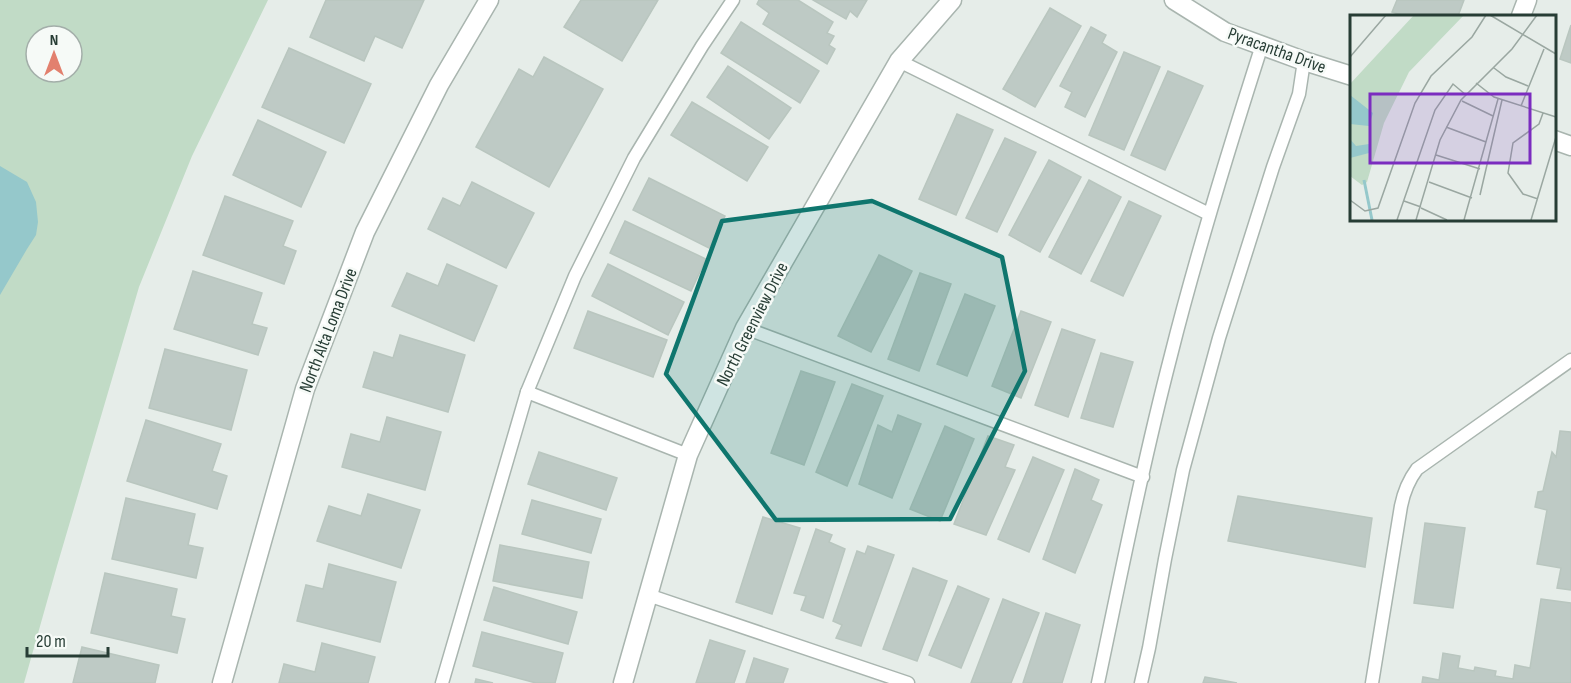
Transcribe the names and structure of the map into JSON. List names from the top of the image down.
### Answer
{
  "streets": {
    "street": ["Pyracantha Drive", "North Greenview Drive", "North Alta Loma Drive"]
  },
  "scale_bar": "20 m",
  "north": "top"
}
